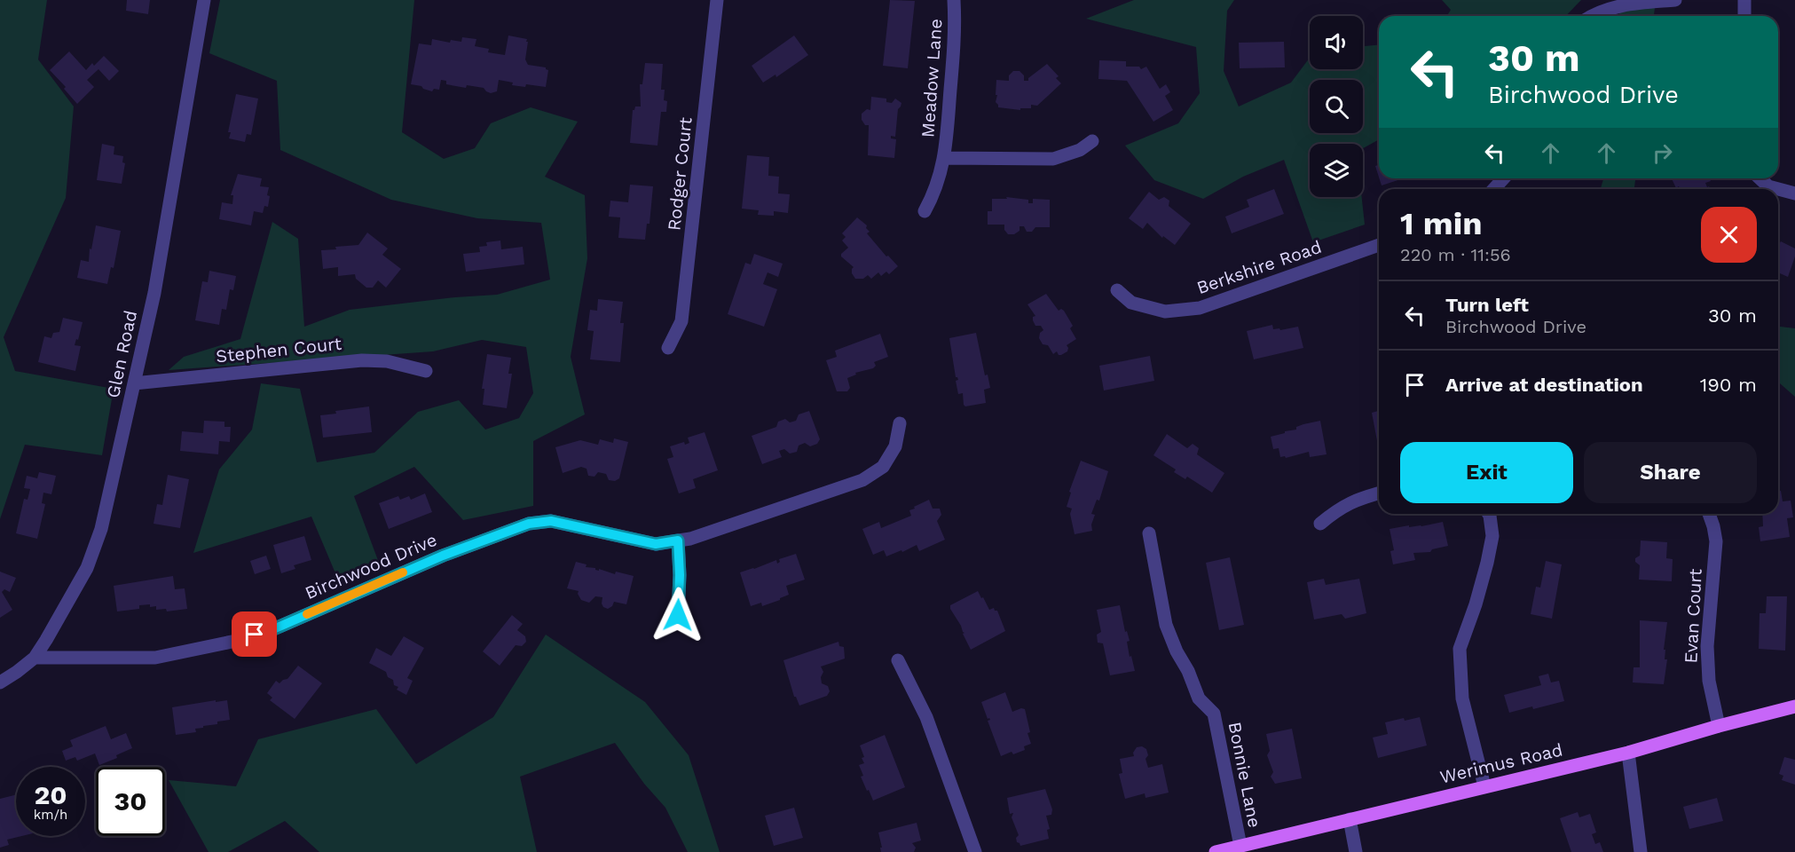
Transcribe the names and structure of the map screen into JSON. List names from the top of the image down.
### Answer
{
  "streets": {
    "main road": ["Werimus Road"],
    "street": [
      "Meadow Lane",
      "Rodger Court",
      "Berkshire Road",
      "Stephen Court",
      "Glen Road",
      "Birchwood Drive",
      "Evan Court",
      "Bonnie Lane"
    ]
  },
  "crossings": [
    ["Stephen Court", "Glen Road"],
    ["Glen Road", "Birchwood Drive"],
    ["Evan Court", "Werimus Road"],
    ["Werimus Road", "Bonnie Lane"]
  ],
  "page": {
    "turn": ["30 m", "Birchwood Drive"],
    "heading": ["1 min", "220 m · 11:56"],
    "list": [
      {
        "name": "Turn left",
        "note": "Birchwood Drive",
        "value": "30 m"
      },
      {
        "name": "Arrive at destination",
        "value": "190 m"
      }
    ],
    "buttons": ["Exit", "Share"],
    "speed": "20 km/h",
    "limit": "30"
  }
}
